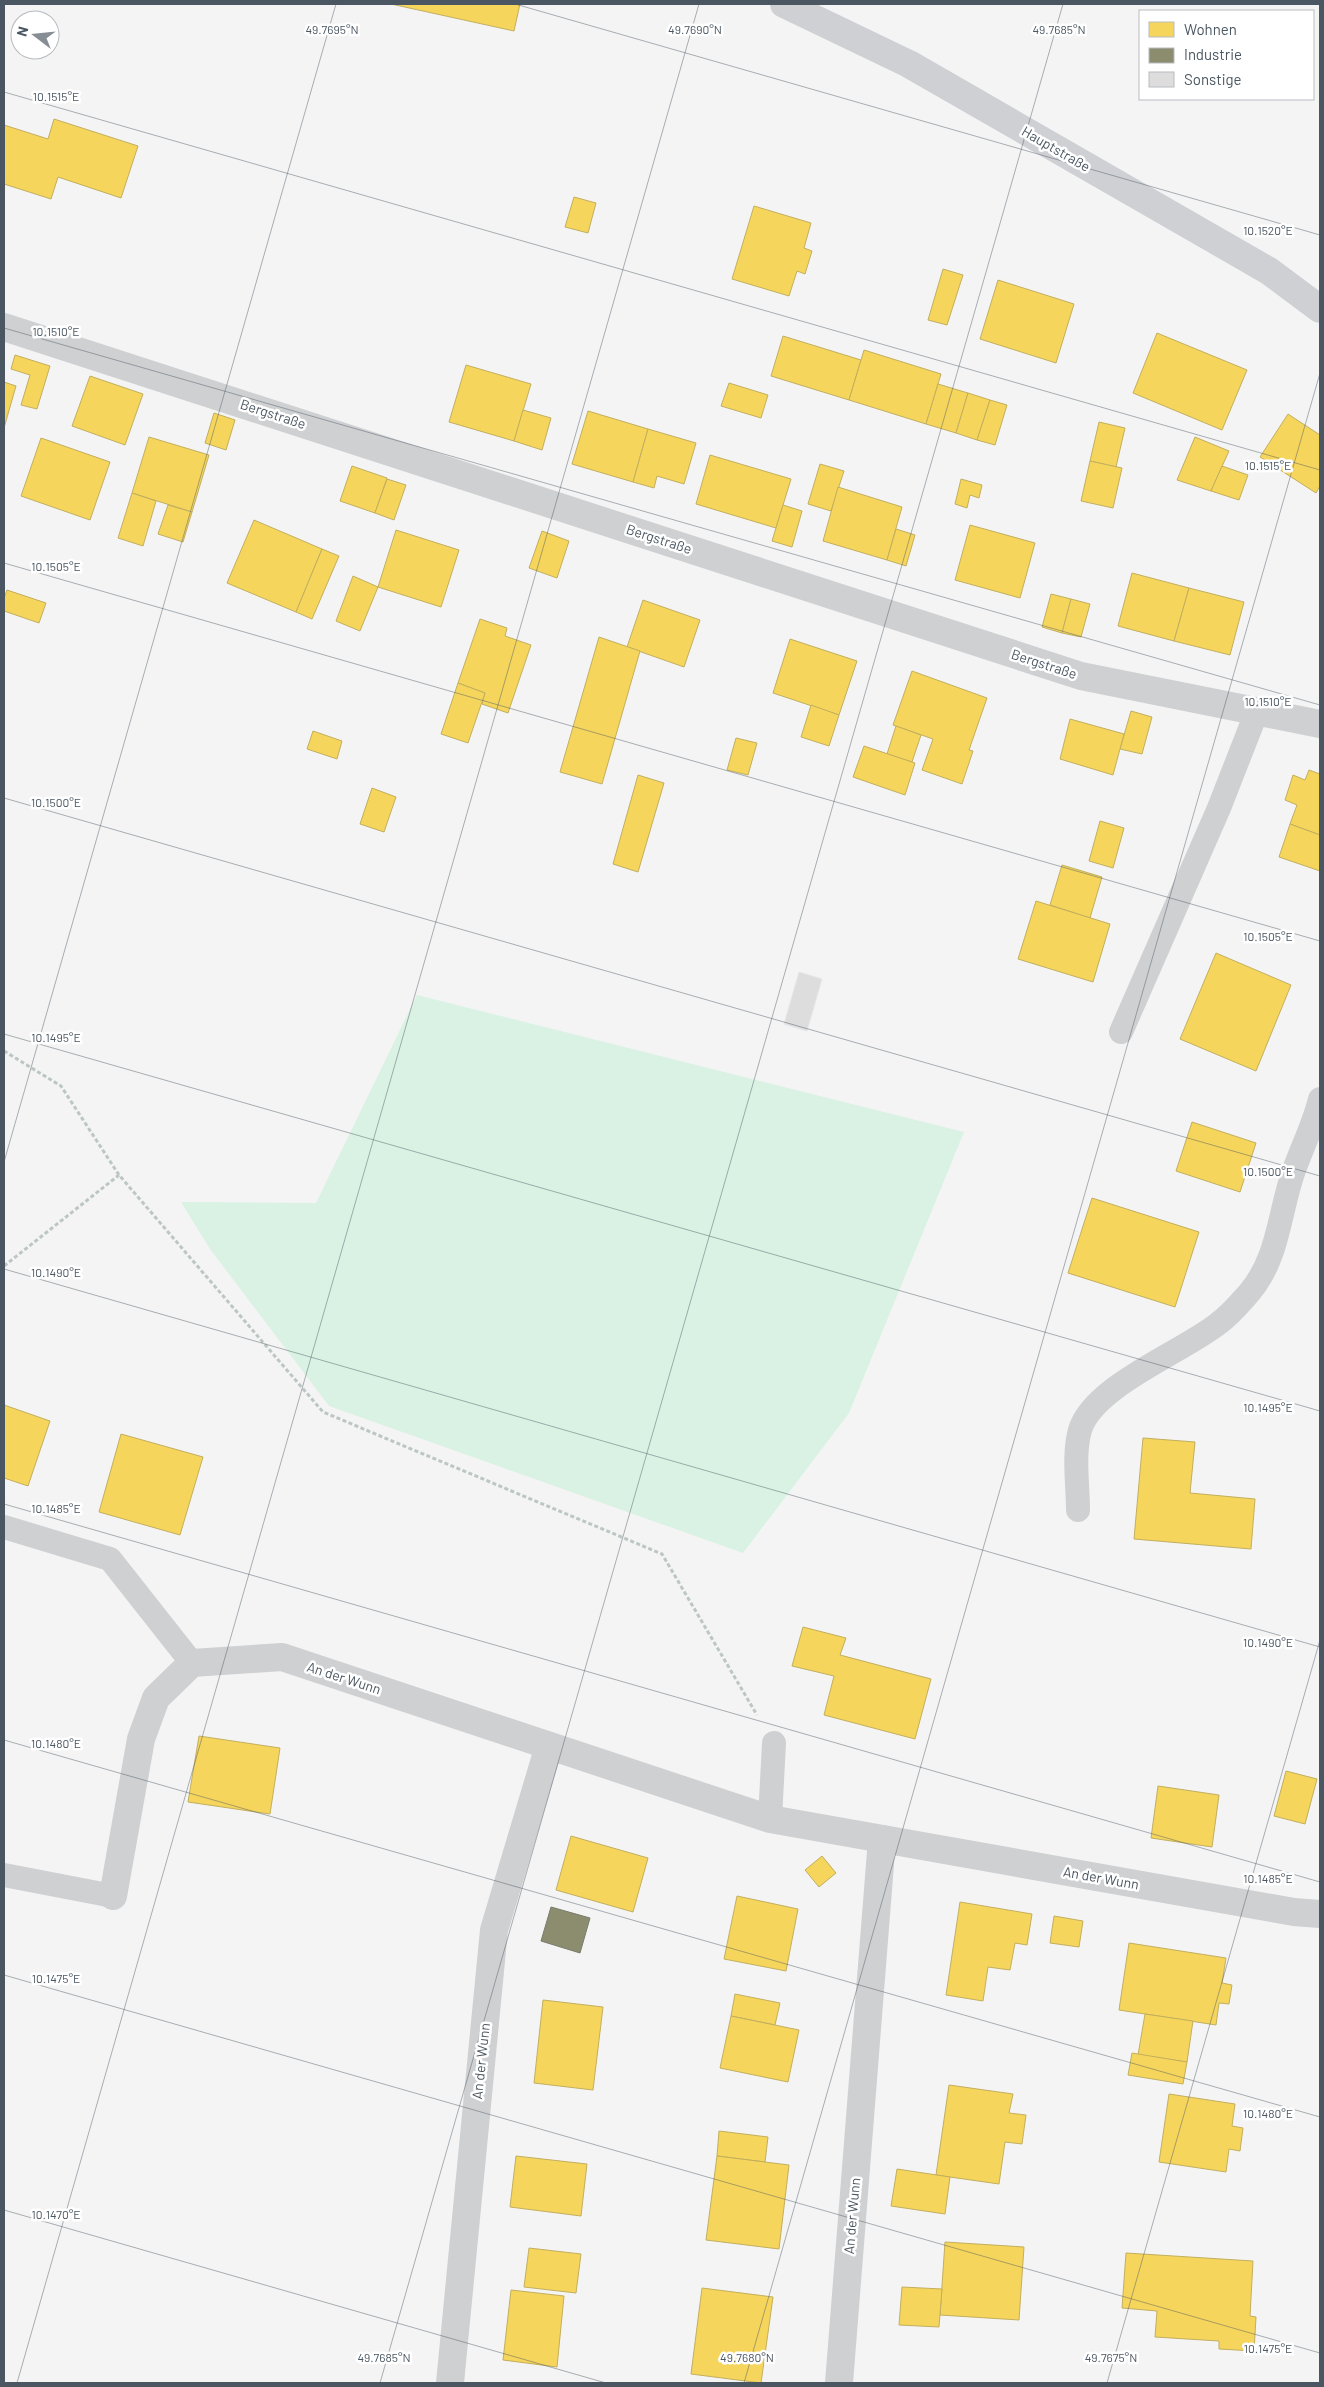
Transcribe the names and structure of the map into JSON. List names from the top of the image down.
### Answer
{
  "streets": {
    "main road": ["Hauptstraße"],
    "street": ["Bergstraße", "An der Wunn"]
  },
  "legend": ["Wohnen", "Industrie", "Sonstige"],
  "north": "left",
  "coordinates": [
    "49.7695°N",
    "49.7690°N",
    "49.7685°N",
    "10.1515°E",
    "10.1520°E",
    "10.1510°E",
    "10.1505°E",
    "10.1500°E",
    "10.1495°E",
    "10.1490°E",
    "10.1485°E",
    "10.1480°E",
    "10.1475°E",
    "10.1470°E",
    "49.7680°N",
    "49.7675°N"
  ]
}
